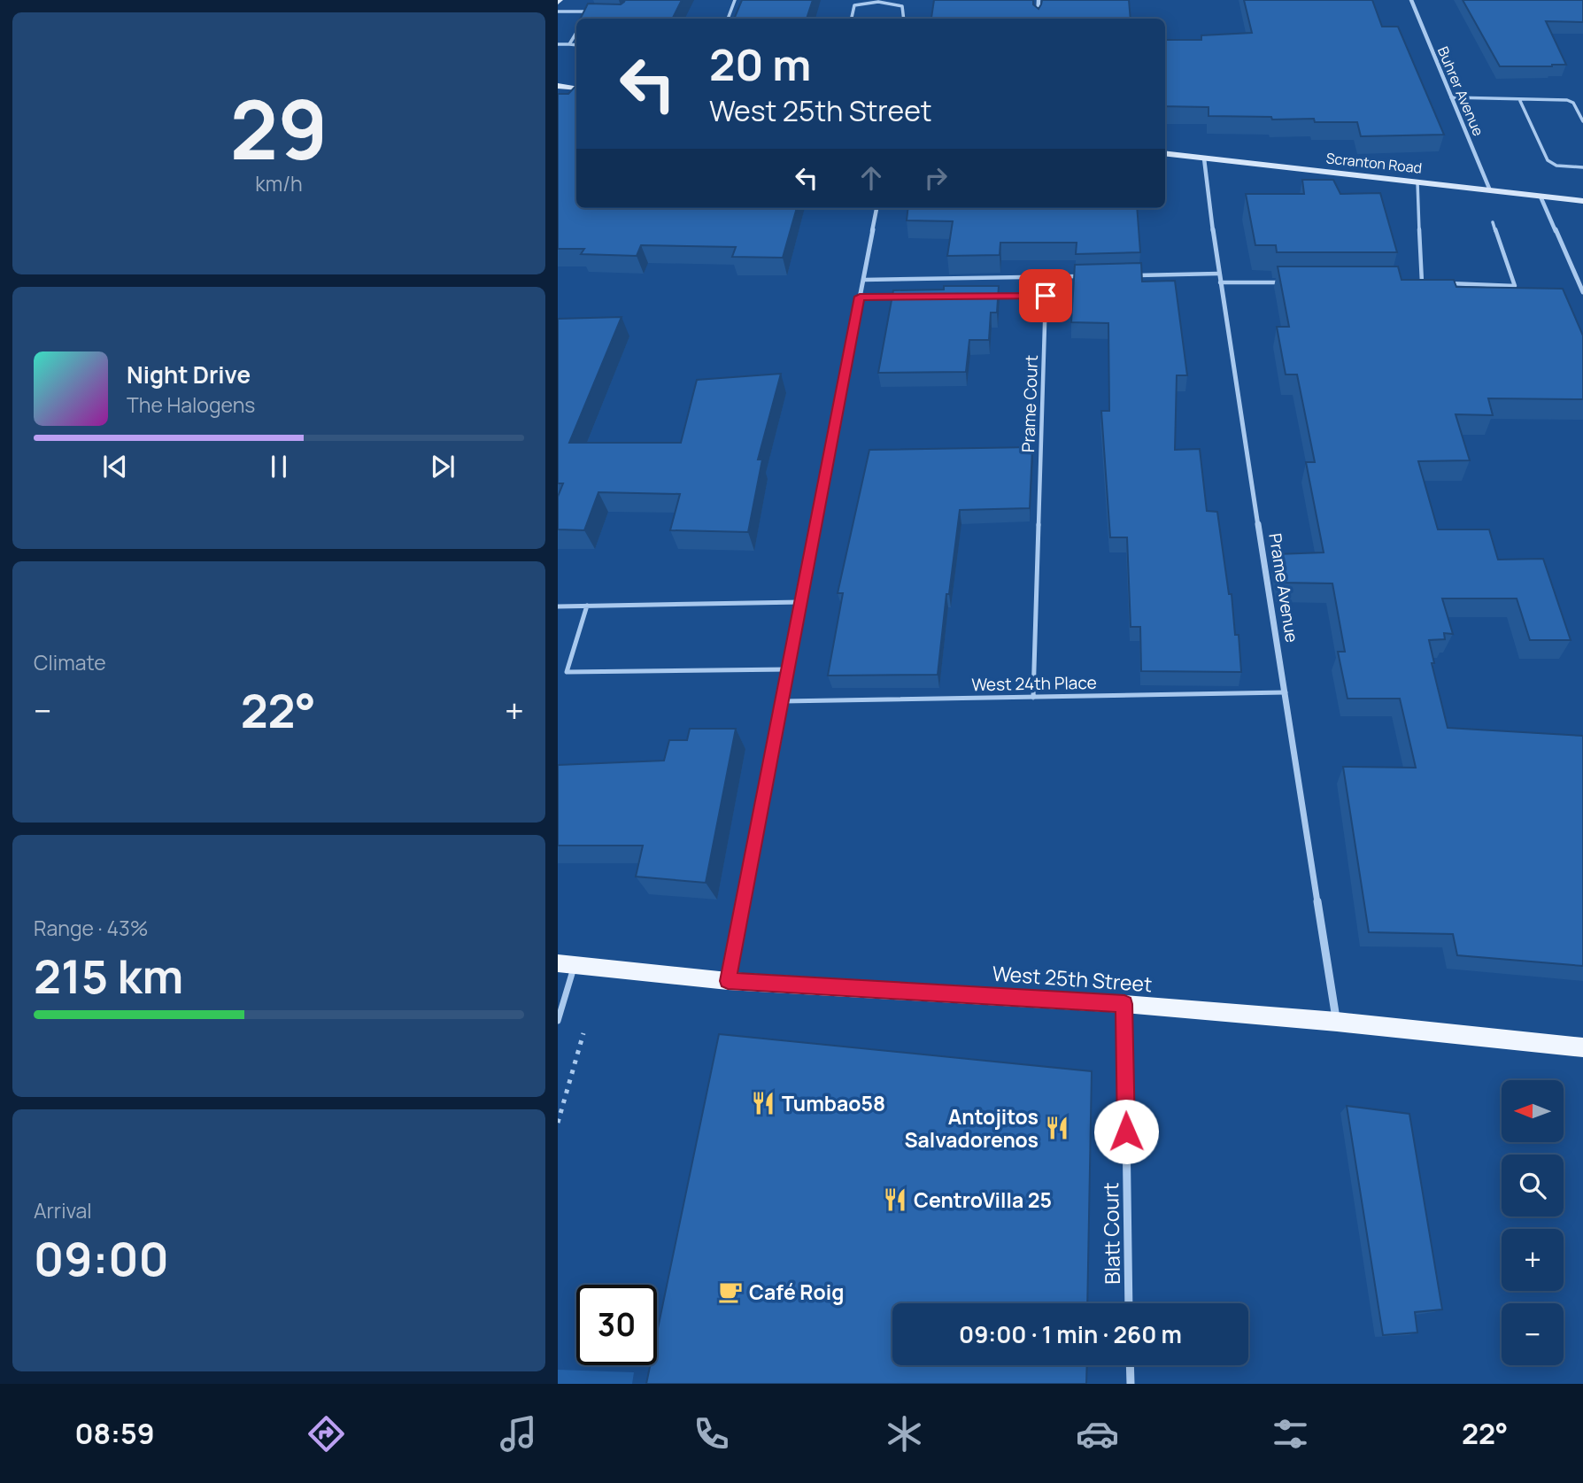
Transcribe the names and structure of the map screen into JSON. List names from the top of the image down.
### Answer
{
  "streets": {
    "main road": ["West 25th Street"],
    "street": [
      "Buhrer Avenue",
      "Scranton Road",
      "Prame Avenue",
      "Blatt Court"
    ],
    "lane": ["Prame Court", "West 24th Place"]
  },
  "crossings": [
    ["Buhrer Avenue", "Scranton Road"],
    ["Scranton Road", "Prame Avenue"],
    ["Prame Court", "West 24th Place"],
    ["Prame Avenue", "West 24th Place"],
    ["Prame Avenue", "West 25th Street"],
    ["West 25th Street", "Blatt Court"]
  ],
  "places": {
    "restaurant": ["Tumbao58", "Antojitos Salvadorenos", "CentroVilla 25"],
    "cafe": ["Café Roig"]
  },
  "north": "left",
  "page": {
    "tile": [
      ["29", "km/h"],
      "Climate",
      ["Range · 43%", "215 km"],
      ["Arrival", "09:00"]
    ],
    "turn": ["20 m", "West 25th Street"],
    "song": ["Night Drive", "The Halogens"],
    "heat": ["−", "22°", "+"],
    "map_buttons": ["+", "−"],
    "limit": "30",
    "trip": "09:00 · 1 min · 260 m",
    "tabs": ["08:59", "22°"]
  }
}
